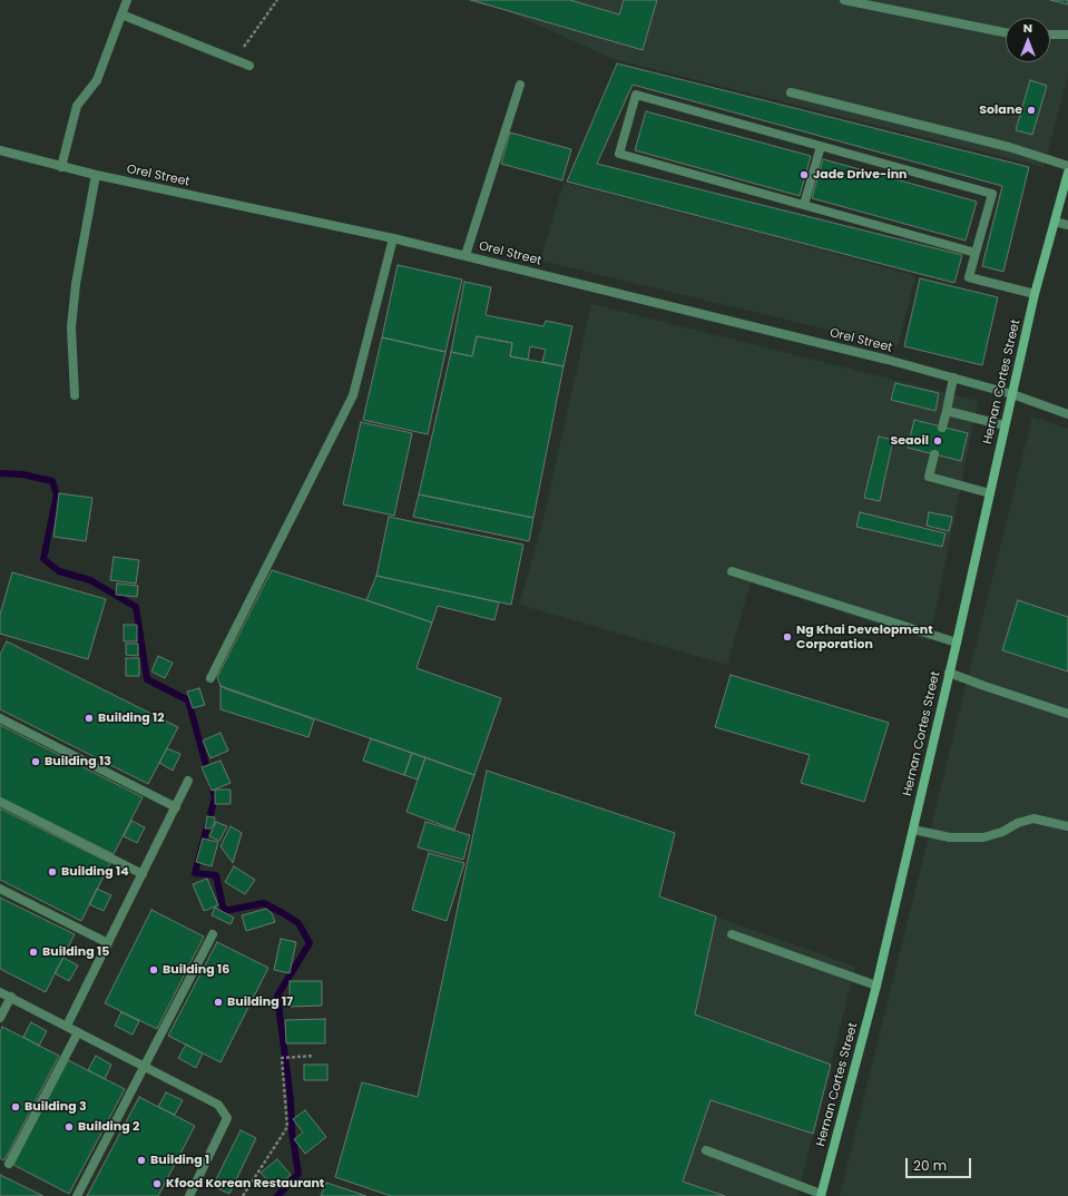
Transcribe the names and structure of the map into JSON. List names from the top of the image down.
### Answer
{
  "streets": {
    "main road": ["Hernan Cortes Street"],
    "street": ["Orel Street"]
  },
  "crossings": [
    ["Orel Street", "Hernan Cortes Street"]
  ],
  "places": [
    "Solane",
    "Jade Drive-inn",
    "Seaoil",
    "Ng Khai Development Corporation",
    "Building 12",
    "Building 13",
    "Building 14",
    "Building 15",
    "Building 16",
    "Building 17",
    "Building 3",
    "Building 2",
    "Building 1",
    "Kfood Korean Restaurant"
  ],
  "scale_bar": "20 m",
  "north": "top"
}
